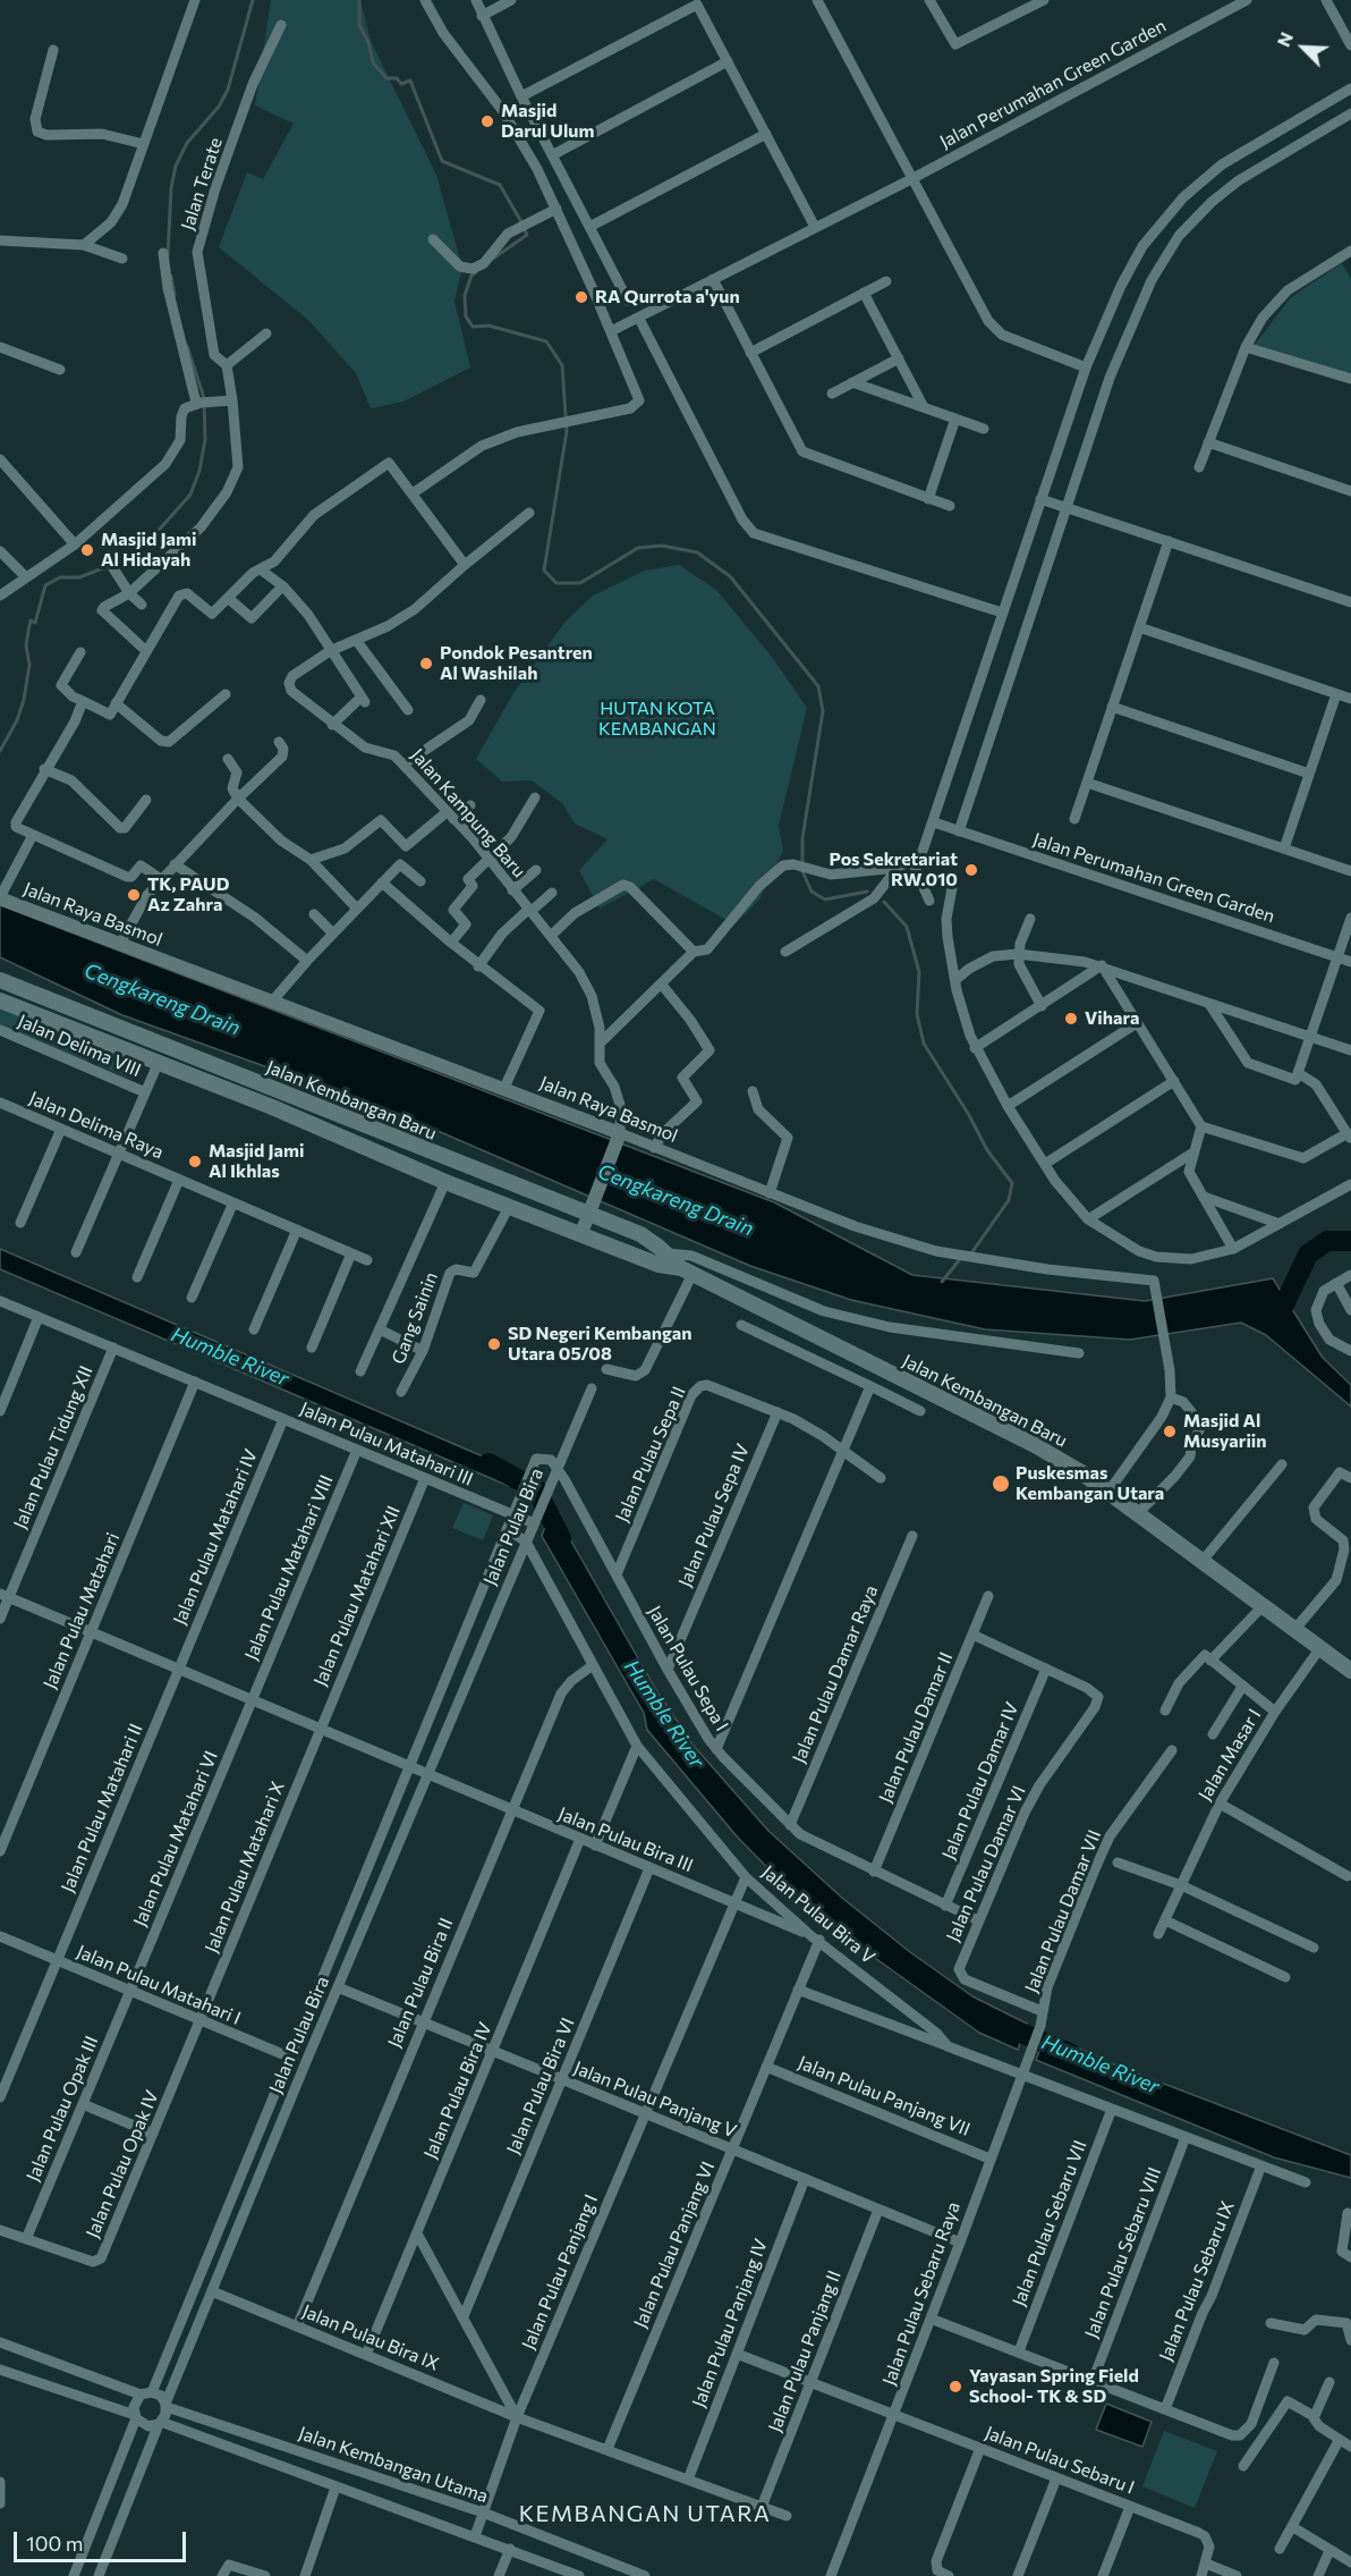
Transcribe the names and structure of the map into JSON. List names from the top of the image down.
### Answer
{
  "streets": {
    "main road": ["Jalan Kembangan Baru"],
    "street": [
      "Jalan Perumahan Green Garden",
      "Jalan Terate",
      "Jalan Kampung Baru",
      "Jalan Raya Basmol",
      "Jalan Delima VIII",
      "Jalan Delima Raya",
      "Gang Sainin",
      "Jalan Pulau Matahari III",
      "Jalan Pulau Tidung XII",
      "Jalan Pulau Sepa II",
      "Jalan Pulau Sepa IV",
      "Jalan Pulau Bira",
      "Jalan Pulau Matahari IV",
      "Jalan Pulau Matahari VIII",
      "Jalan Pulau Matahari XII",
      "Jalan Pulau Matahari",
      "Jalan Pulau Sepa I",
      "Jalan Pulau Damar Raya",
      "Jalan Pulau Damar II",
      "Jalan Masar I",
      "Jalan Pulau Damar IV",
      "Jalan Pulau Matahari II",
      "Jalan Pulau Matahari VI",
      "Jalan Pulau Bira III",
      "Jalan Pulau Damar VI",
      "Jalan Pulau Matahari X",
      "Jalan Pulau Damar VII",
      "Jalan Pulau Bira V",
      "Jalan Pulau Bira II",
      "Jalan Pulau Matahari I",
      "Jalan Pulau Bira VI",
      "Jalan Pulau Bira IV",
      "Jalan Pulau Panjang VII",
      "Jalan Pulau Panjang V",
      "Jalan Pulau Opak III",
      "Jalan Pulau Opak IV",
      "Jalan Pulau Sebaru VII",
      "Jalan Pulau Panjang VI",
      "Jalan Pulau Sebaru VIII",
      "Jalan Pulau Panjang I",
      "Jalan Pulau Sebaru IX",
      "Jalan Pulau Sebaru Raya",
      "Jalan Pulau Panjang IV",
      "Jalan Pulau Bira IX",
      "Jalan Pulau Panjang II",
      "Jalan Pulau Sebaru I",
      "Jalan Kembangan Utama"
    ]
  },
  "crossings": [
    ["Jalan Kampung Baru", "Jalan Raya Basmol"],
    ["Jalan Kembangan Baru", "Gang Sainin"],
    ["Jalan Kembangan Baru", "Jalan Masar I"],
    ["Jalan Pulau Matahari III", "Jalan Pulau Tidung XII"],
    ["Jalan Pulau Matahari III", "Jalan Pulau Bira"],
    ["Jalan Pulau Matahari III", "Jalan Pulau Matahari IV"],
    ["Jalan Pulau Matahari III", "Jalan Pulau Matahari VIII"],
    ["Jalan Pulau Matahari III", "Jalan Pulau Matahari XII"],
    ["Jalan Pulau Matahari III", "Jalan Pulau Matahari"],
    ["Jalan Pulau Sepa II", "Jalan Pulau Sepa IV"],
    ["Jalan Pulau Sepa II", "Jalan Pulau Sepa I"],
    ["Jalan Pulau Sepa IV", "Jalan Pulau Sepa I"],
    ["Jalan Pulau Bira", "Jalan Pulau Sepa I"],
    ["Jalan Pulau Bira", "Jalan Pulau Bira III"],
    ["Jalan Pulau Bira", "Jalan Pulau Bira V"],
    ["Jalan Pulau Bira", "Jalan Pulau Matahari I"],
    ["Jalan Pulau Bira", "Jalan Pulau Panjang V"],
    ["Jalan Pulau Bira", "Jalan Pulau Bira IX"],
    ["Jalan Pulau Bira", "Jalan Kembangan Utama"],
    ["Jalan Pulau Matahari IV", "Jalan Pulau Matahari II"],
    ["Jalan Pulau Matahari VIII", "Jalan Pulau Matahari VI"],
    ["Jalan Pulau Matahari XII", "Jalan Pulau Matahari X"],
    ["Jalan Pulau Sepa I", "Jalan Pulau Damar Raya"],
    ["Jalan Pulau Sepa I", "Jalan Pulau Damar II"],
    ["Jalan Pulau Sepa I", "Jalan Pulau Damar IV"],
    ["Jalan Pulau Sepa I", "Jalan Pulau Damar VI"],
    ["Jalan Pulau Damar IV", "Jalan Pulau Damar VI"],
    ["Jalan Pulau Matahari II", "Jalan Pulau Matahari I"],
    ["Jalan Pulau Matahari VI", "Jalan Pulau Matahari I"],
    ["Jalan Pulau Matahari VI", "Jalan Pulau Opak III"],
    ["Jalan Pulau Bira III", "Jalan Pulau Bira V"],
    ["Jalan Pulau Bira III", "Jalan Pulau Bira II"],
    ["Jalan Pulau Bira III", "Jalan Pulau Bira VI"],
    ["Jalan Pulau Bira III", "Jalan Pulau Bira IV"],
    ["Jalan Pulau Bira III", "Jalan Pulau Panjang VI"],
    ["Jalan Pulau Bira III", "Jalan Pulau Panjang I"],
    ["Jalan Pulau Damar VI", "Jalan Pulau Damar VII"],
    ["Jalan Pulau Damar VI", "Jalan Pulau Sebaru Raya"],
    ["Jalan Pulau Matahari X", "Jalan Pulau Matahari I"],
    ["Jalan Pulau Matahari X", "Jalan Pulau Opak IV"],
    ["Jalan Pulau Damar VII", "Jalan Pulau Sebaru Raya"],
    ["Jalan Pulau Bira V", "Jalan Pulau Bira II"],
    ["Jalan Pulau Bira V", "Jalan Pulau Sebaru VII"],
    ["Jalan Pulau Bira V", "Jalan Pulau Panjang VI"],
    ["Jalan Pulau Bira V", "Jalan Pulau Sebaru VIII"],
    ["Jalan Pulau Bira V", "Jalan Pulau Panjang I"],
    ["Jalan Pulau Bira V", "Jalan Pulau Sebaru IX"],
    ["Jalan Pulau Bira V", "Jalan Pulau Sebaru Raya"],
    ["Jalan Pulau Bira II", "Jalan Pulau Panjang V"],
    ["Jalan Pulau Bira II", "Jalan Pulau Bira IX"],
    ["Jalan Pulau Matahari I", "Jalan Pulau Opak III"],
    ["Jalan Pulau Matahari I", "Jalan Pulau Opak IV"],
    ["Jalan Pulau Bira VI", "Jalan Pulau Panjang V"],
    ["Jalan Pulau Bira IV", "Jalan Pulau Panjang V"],
    ["Jalan Pulau Bira IV", "Jalan Pulau Bira IX"],
    ["Jalan Pulau Panjang VII", "Jalan Pulau Panjang VI"],
    ["Jalan Pulau Panjang VII", "Jalan Pulau Sebaru Raya"],
    ["Jalan Pulau Panjang V", "Jalan Pulau Panjang VI"],
    ["Jalan Pulau Panjang V", "Jalan Pulau Panjang I"],
    ["Jalan Pulau Panjang V", "Jalan Pulau Sebaru Raya"],
    ["Jalan Pulau Panjang V", "Jalan Pulau Panjang IV"],
    ["Jalan Pulau Panjang V", "Jalan Pulau Panjang II"],
    ["Jalan Pulau Opak III", "Jalan Pulau Opak IV"],
    ["Jalan Pulau Panjang I", "Jalan Pulau Bira IX"],
    ["Jalan Pulau Panjang I", "Jalan Kembangan Utama"],
    ["Jalan Pulau Sebaru Raya", "Jalan Pulau Sebaru I"],
    ["Jalan Pulau Panjang IV", "Jalan Pulau Sebaru I"],
    ["Jalan Pulau Panjang II", "Jalan Pulau Sebaru I"]
  ],
  "districts": ["KEMBANGAN UTARA"],
  "water": ["Cengkareng Drain", "Humble River"],
  "parks": ["HUTAN KOTA KEMBANGAN"],
  "places": [
    "Masjid Darul Ulum",
    "RA Qurrota a'yun",
    "Masjid Jami Al Hidayah",
    "Pondok Pesantren Al Washilah",
    "Pos Sekretariat RW.010",
    "TK, PAUD Az Zahra",
    "Vihara",
    "Masjid Jami Al Ikhlas",
    "SD Negeri Kembangan Utara 05/08",
    "Masjid Al Musyariin",
    "Puskesmas Kembangan Utara",
    "Yayasan Spring Field School- TK & SD"
  ],
  "scale_bar": "100 m",
  "north": "top left"
}
